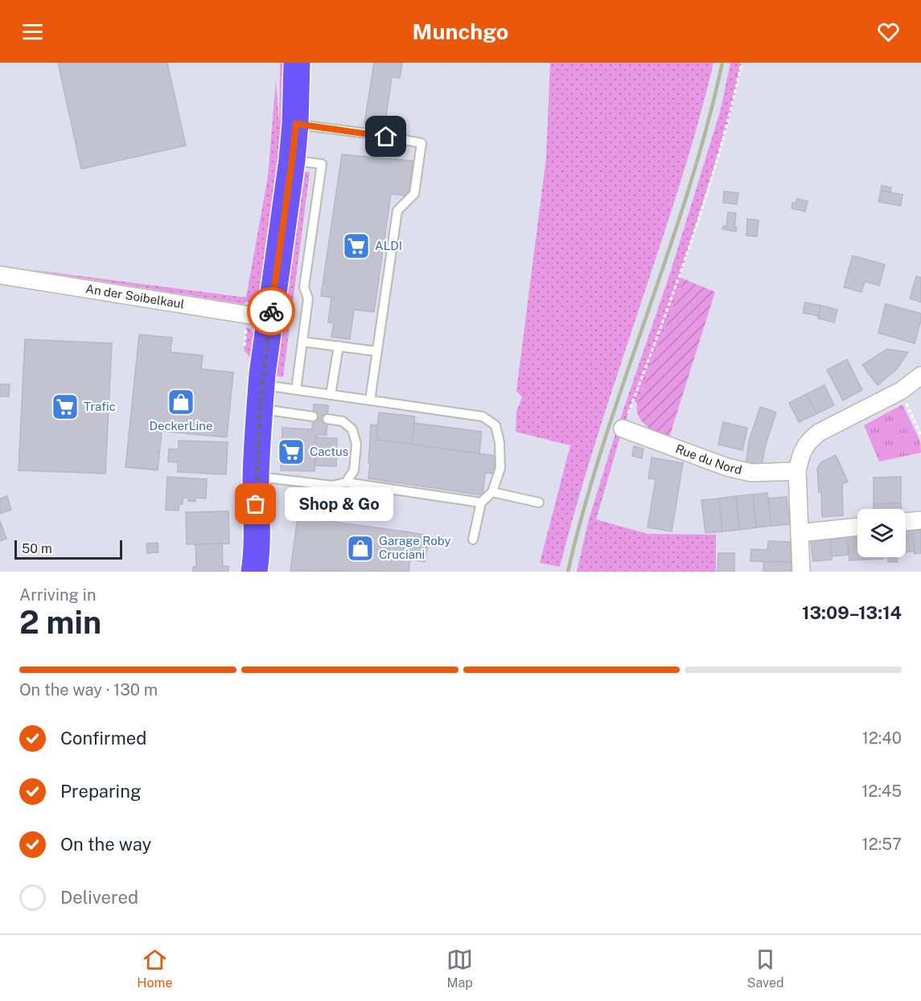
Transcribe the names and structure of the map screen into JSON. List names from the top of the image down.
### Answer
{
  "streets": {
    "street": ["An der Soibelkaul", "Rue du Nord"]
  },
  "places": {
    "supermarket": ["ALDI", "Trafic", "Cactus"],
    "shop": ["DeckerLine", "Garage Roby Cruciani"],
    "other": ["Shop & Go"]
  },
  "scale_bar": "50 m",
  "page": {
    "header": "Munchgo",
    "bubble": "Shop & Go",
    "scale": "50 m",
    "heading": ["2 min", "Arriving in", "13:09–13:14"],
    "bar": "On the way · 130 m",
    "list": [
      ["Confirmed", "12:40"],
      ["Preparing", "12:45"],
      ["On the way", "12:57"],
      "Delivered"
    ],
    "tabs": ["Home", "Map", "Saved"]
  }
}
